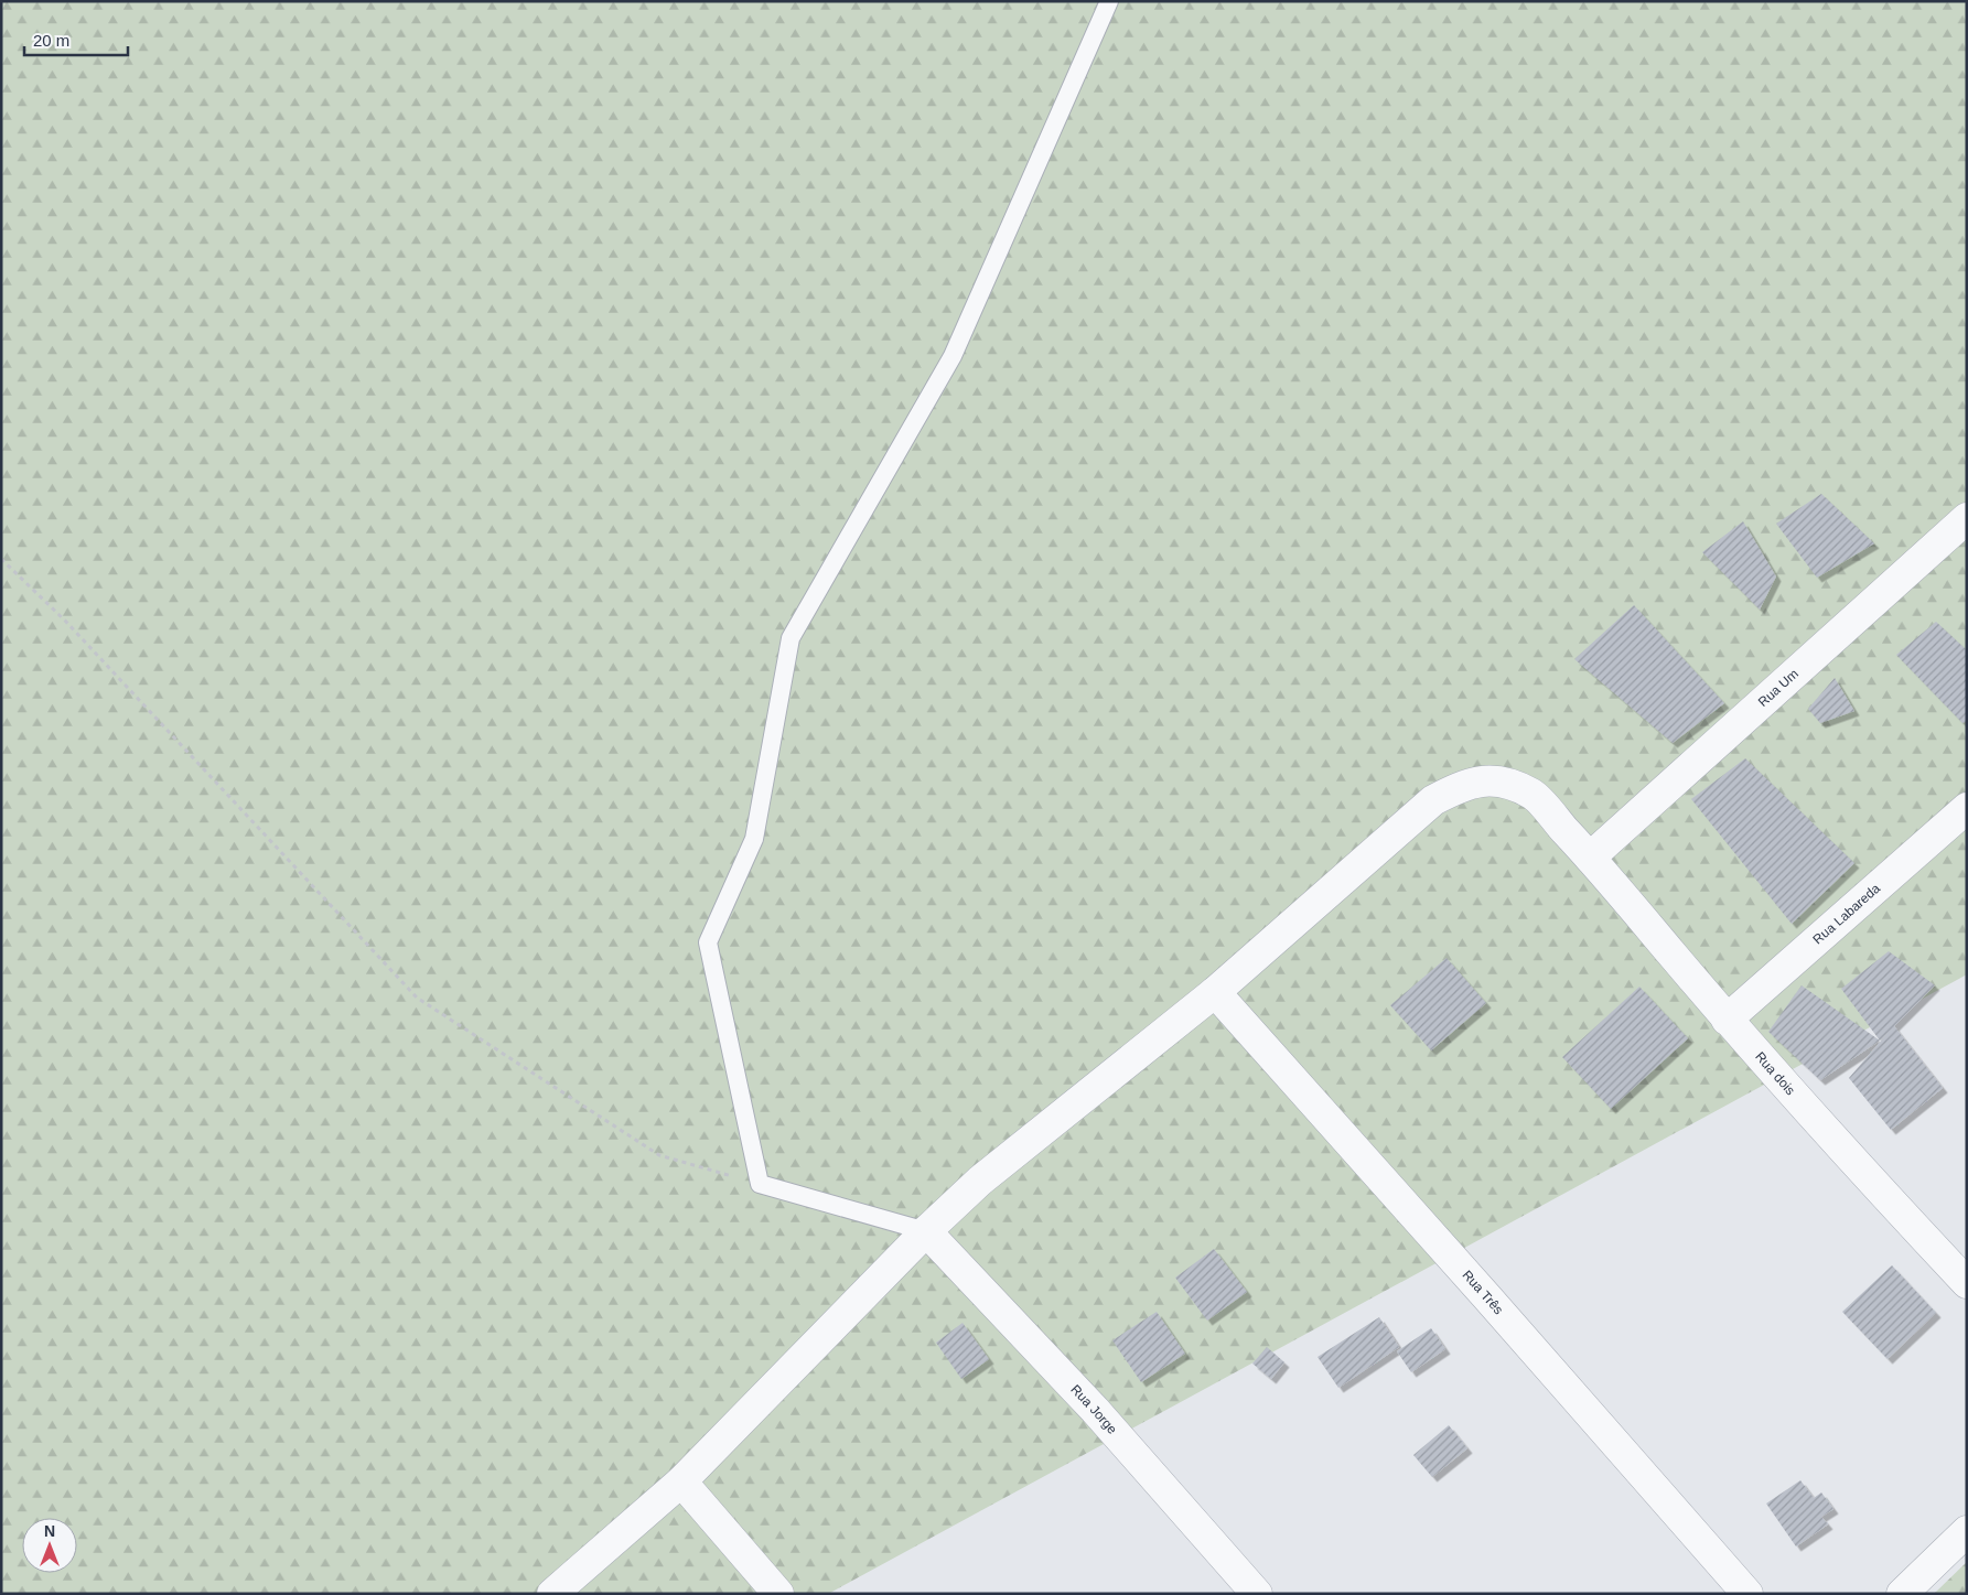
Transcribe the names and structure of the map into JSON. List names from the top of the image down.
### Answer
{
  "streets": {
    "street": [
      "Rua Um",
      "Rua Labareda",
      "Rua dois",
      "Rua Três",
      "Rua Jorge"
    ]
  },
  "crossings": [
    ["Rua Um", "Rua dois"],
    ["Rua Labareda", "Rua dois"],
    ["Rua dois", "Rua Três"],
    ["Rua dois", "Rua Jorge"]
  ],
  "scale_bar": "20 m",
  "north": "top"
}
